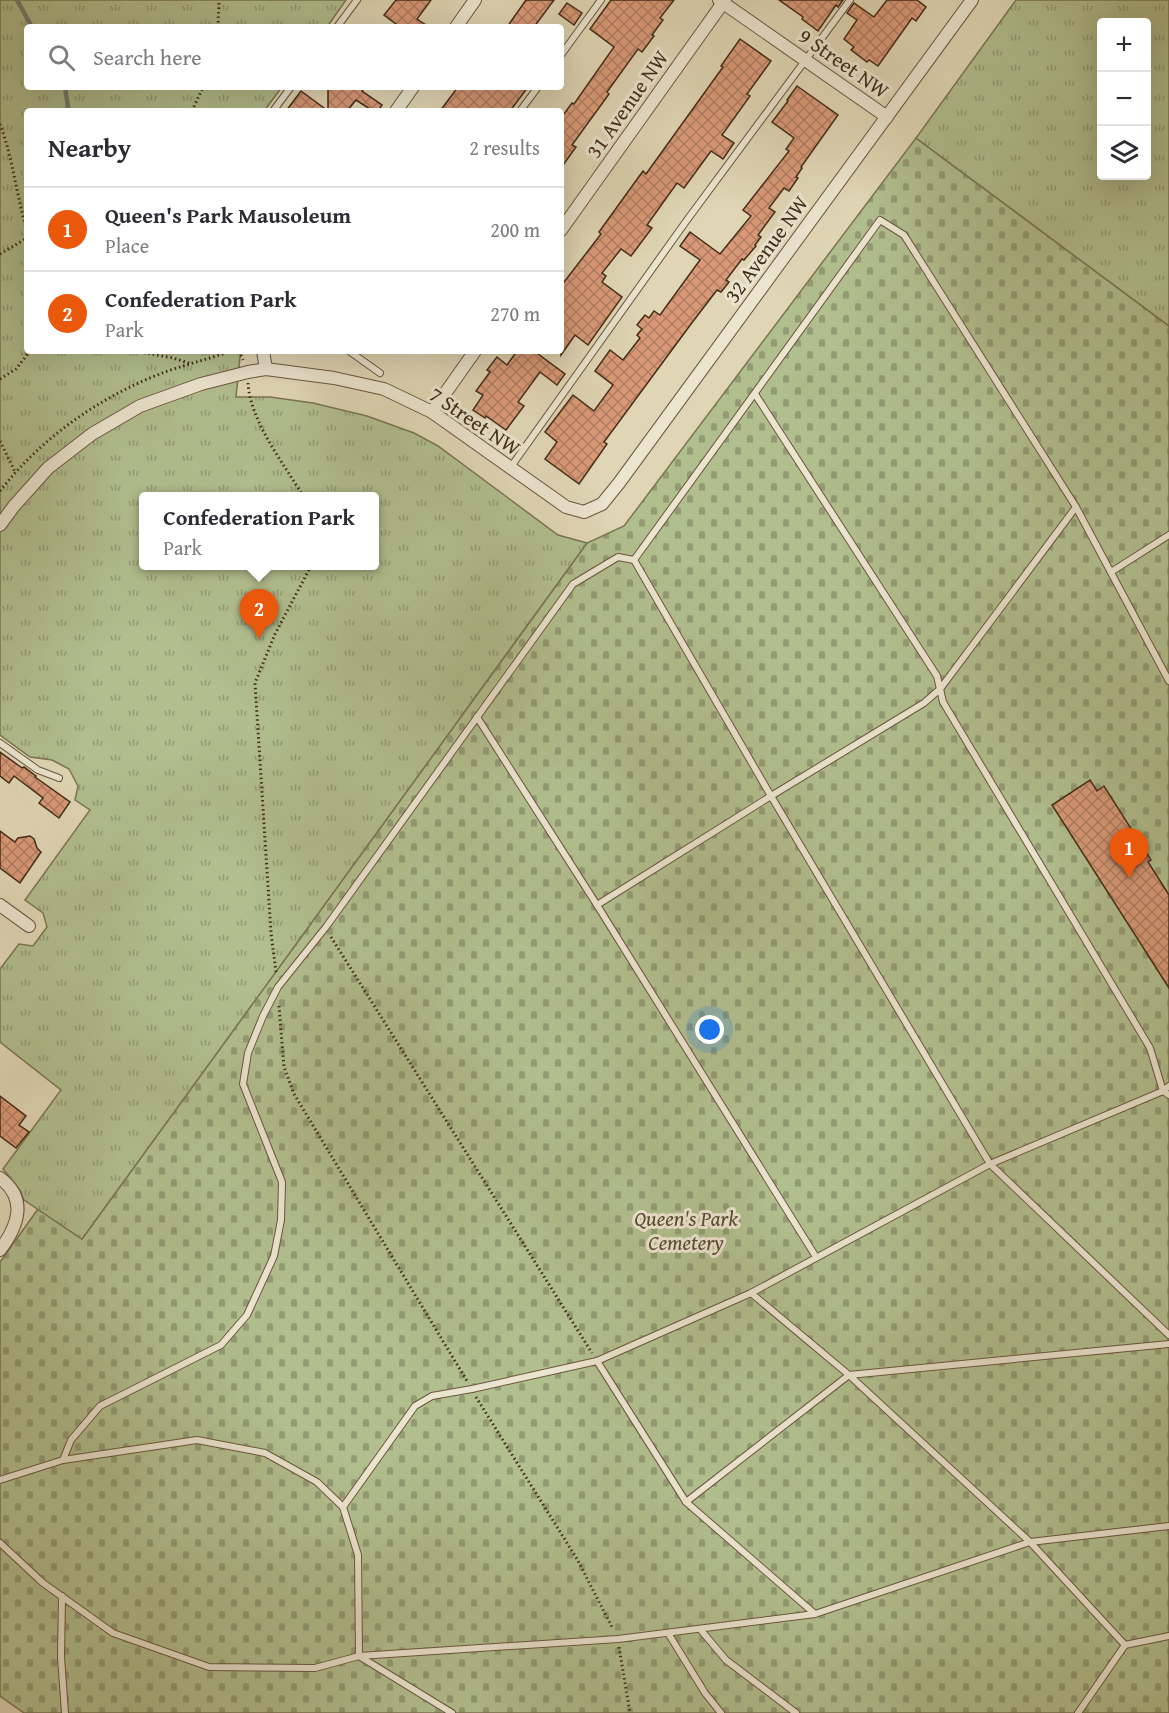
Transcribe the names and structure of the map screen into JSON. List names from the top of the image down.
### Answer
{
  "streets": {
    "street": [
      "9 Street NW",
      "31 Avenue NW",
      "32 Avenue NW",
      "7 Street NW"
    ]
  },
  "crossings": [
    ["9 Street NW", "31 Avenue NW"],
    ["9 Street NW", "32 Avenue NW"],
    ["32 Avenue NW", "7 Street NW"]
  ],
  "parks": ["Queen's Park Cemetery"],
  "page": {
    "map_buttons": ["+", "−"],
    "search": "Search here",
    "heading": ["Nearby", "2 results"],
    "list": [
      {
        "mark": "1",
        "name": "Queen's Park Mausoleum",
        "note": "Place",
        "value": "200 m"
      },
      {
        "mark": "2",
        "name": "Confederation Park",
        "note": "Park",
        "value": "270 m"
      }
    ],
    "popup": ["Confederation Park", "Park"],
    "pins": ["2", "1"]
  }
}
